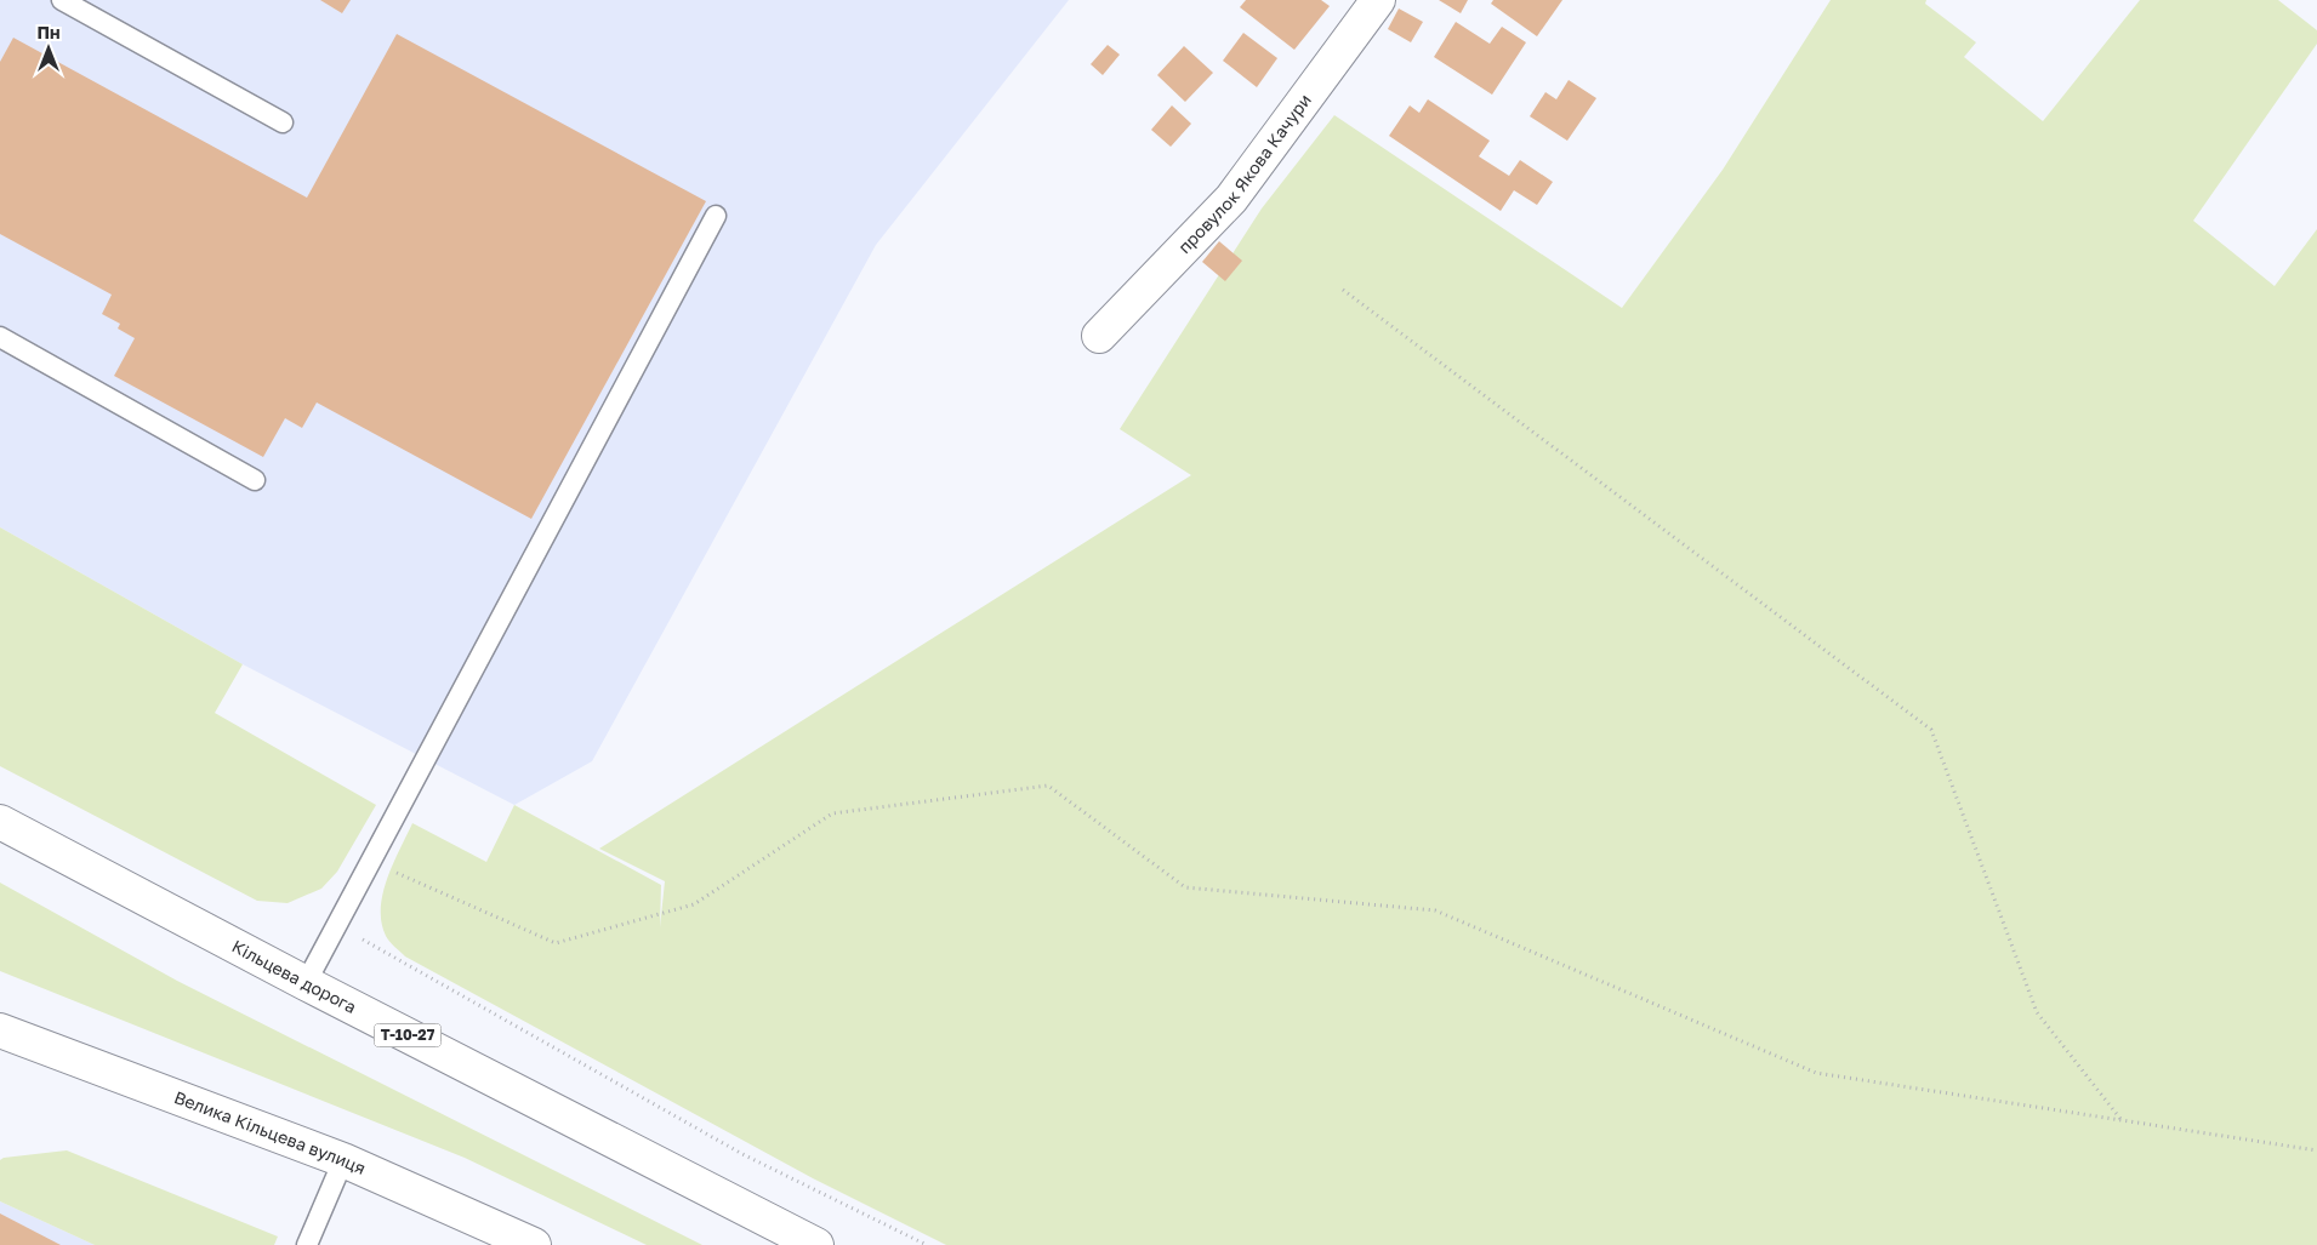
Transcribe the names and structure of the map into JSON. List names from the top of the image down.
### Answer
{
  "streets": {
    "main road": [
      "провулок Якова Качури",
      "Кільцева дорога",
      "Т-10-27",
      "Велика Кільцева вулиця"
    ]
  },
  "north": "top"
}
